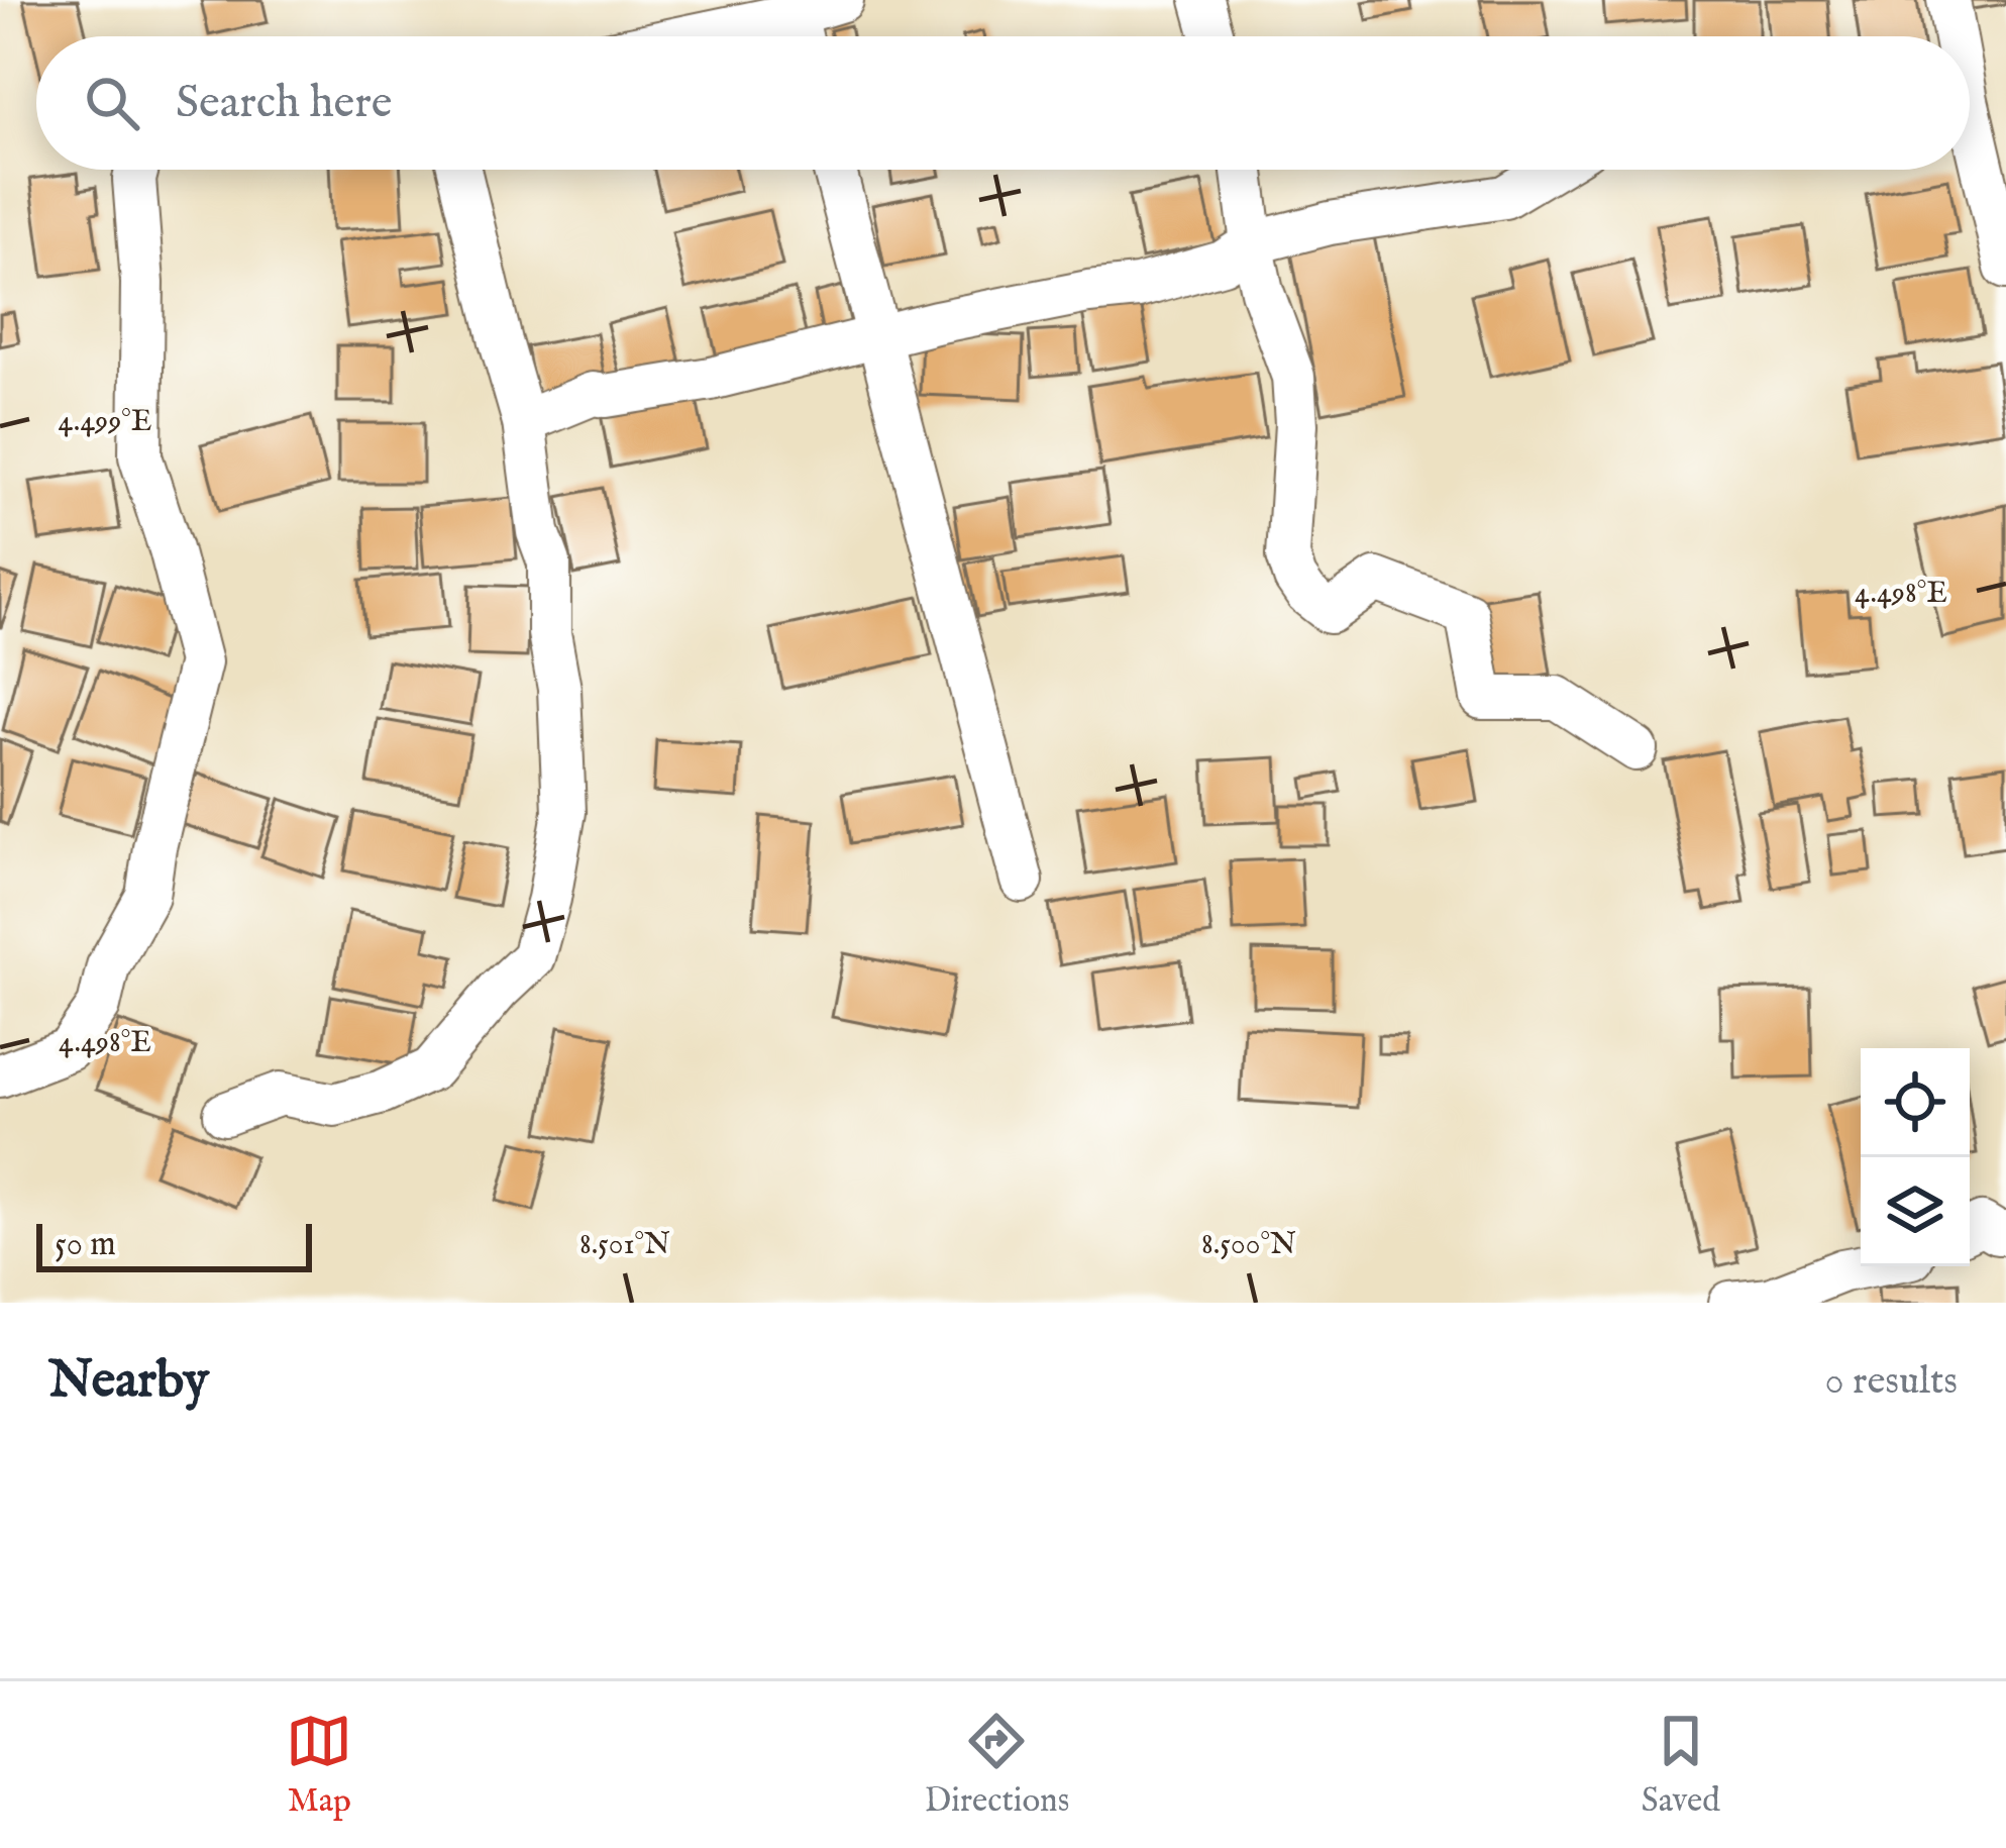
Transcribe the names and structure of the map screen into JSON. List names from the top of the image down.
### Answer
{
  "scale_bar": "50 m",
  "page": {
    "search": "Search here",
    "scale": "50 m",
    "heading": ["Nearby", "0 results"],
    "nav": ["Map", "Directions", "Saved"]
  },
  "coordinates": [
    "4.499°E",
    "4.498°E",
    "8.501°N",
    "8.500°N"
  ]
}
